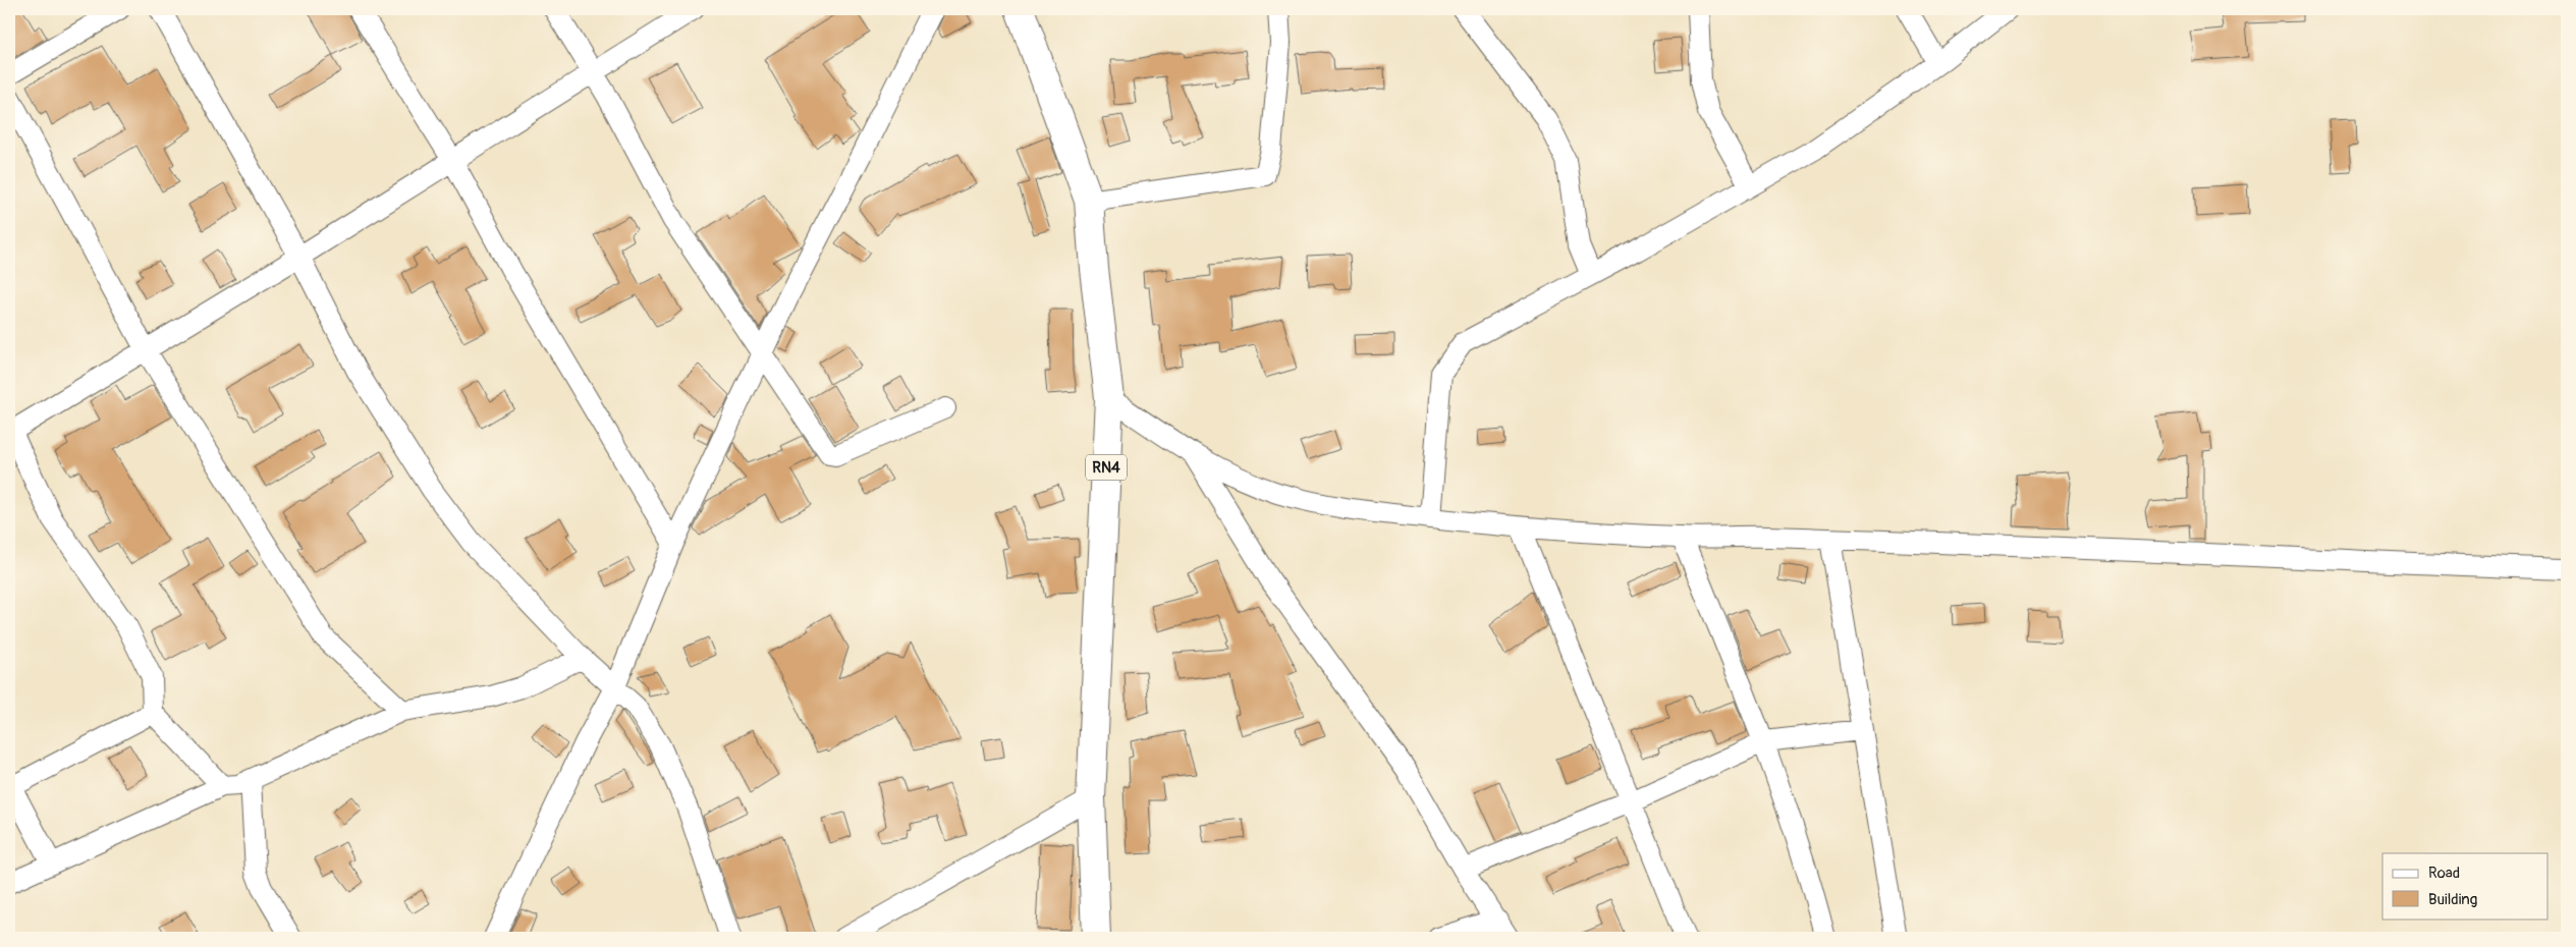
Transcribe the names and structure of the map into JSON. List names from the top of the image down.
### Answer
{
  "streets": {
    "highway": ["RN4"]
  },
  "legend": ["Road", "Building"]
}
